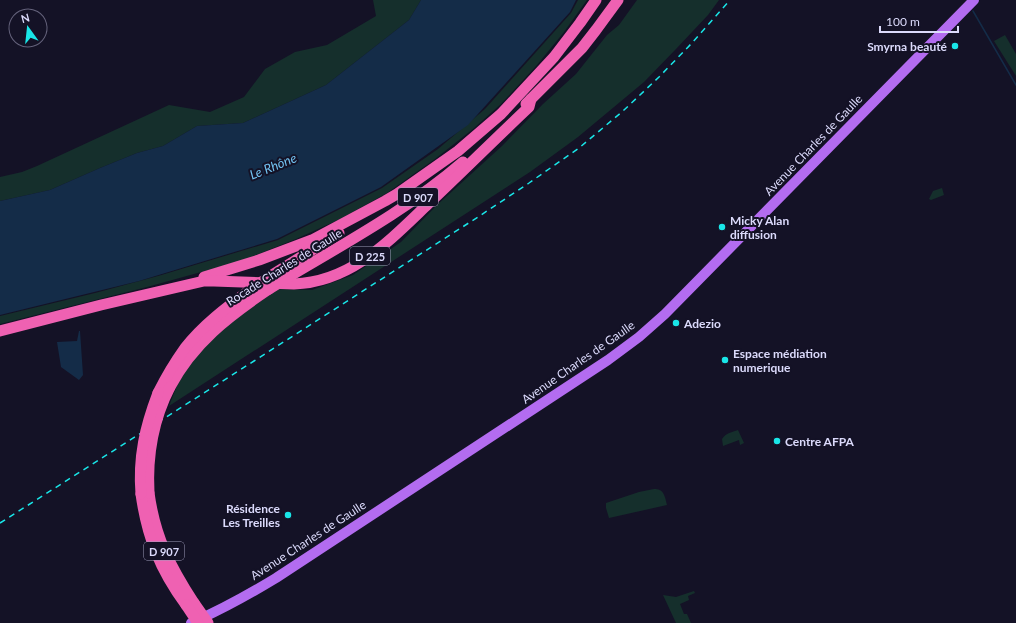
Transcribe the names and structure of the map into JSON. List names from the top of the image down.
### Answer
{
  "streets": {
    "highway": ["D 907", "D 225", "Rocade Charles de Gaulle"],
    "main road": ["Avenue Charles de Gaulle"]
  },
  "crossings": [
    ["D 907", "D 225"],
    ["D 907", "Rocade Charles de Gaulle"],
    ["D 225", "Rocade Charles de Gaulle"]
  ],
  "water": ["Le Rhône"],
  "places": [
    "Smyrna beauté",
    "Micky Alan diffusion",
    "Adezio",
    "Espace médiation numerique",
    "Centre AFPA",
    "Résidence Les Treilles"
  ],
  "scale_bar": "100 m",
  "north": "top"
}
